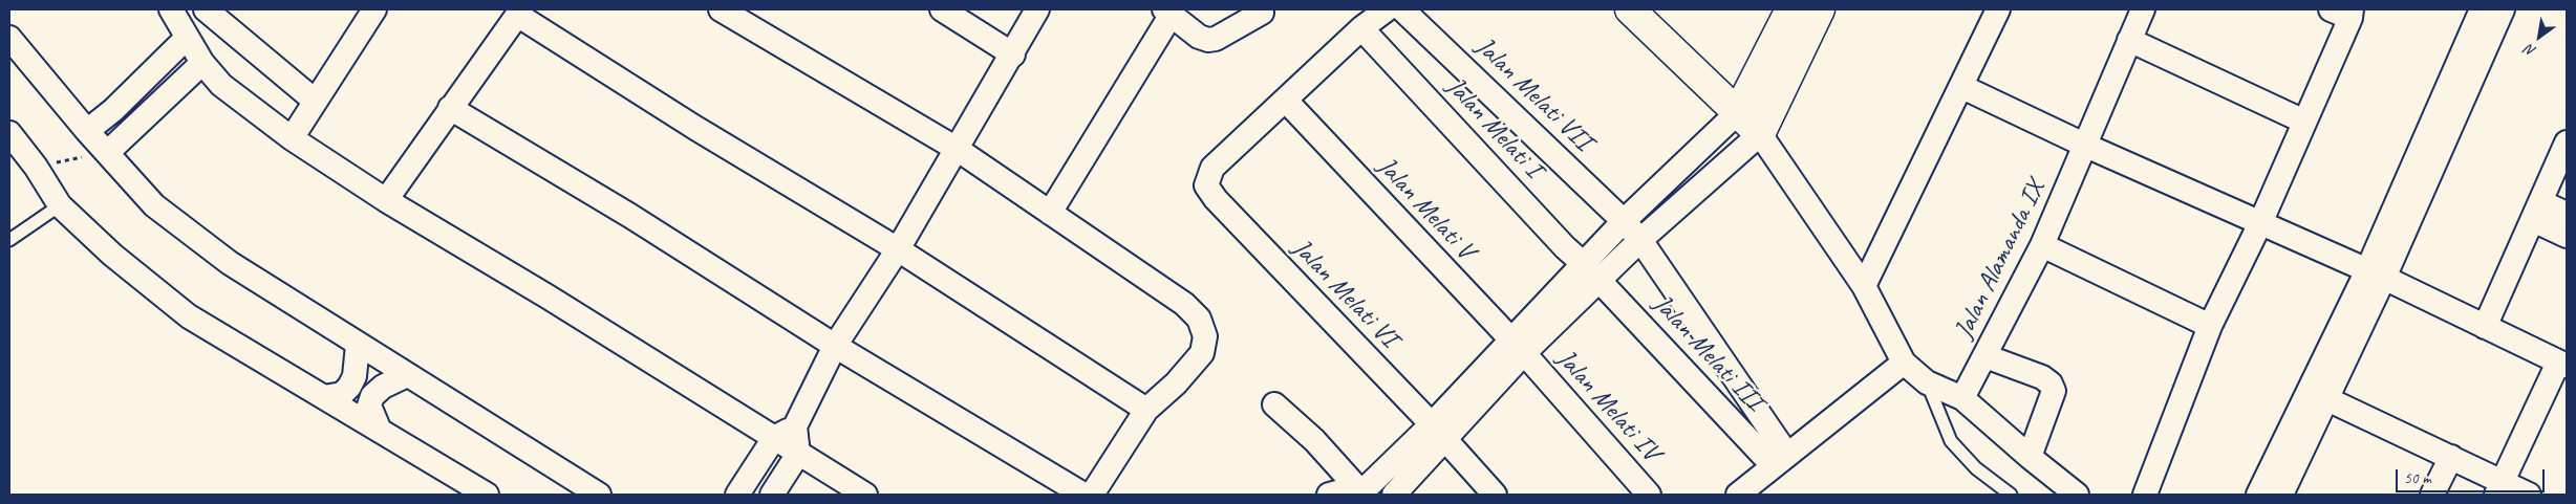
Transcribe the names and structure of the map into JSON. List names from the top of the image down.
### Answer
{
  "streets": {
    "street": [
      "Jalan Melati VII",
      "Jalan Melati I",
      "Jalan Melati V",
      "Jalan Alamanda IX",
      "Jalan Melati VI",
      "Jalan Melati III",
      "Jalan Melati IV"
    ]
  },
  "crossings": [
    ["Jalan Melati I", "Jalan Melati III"],
    ["Jalan Melati V", "Jalan Melati VI"],
    ["Jalan Melati V", "Jalan Melati IV"]
  ],
  "scale_bar": "50 m",
  "north": "bottom left"
}
